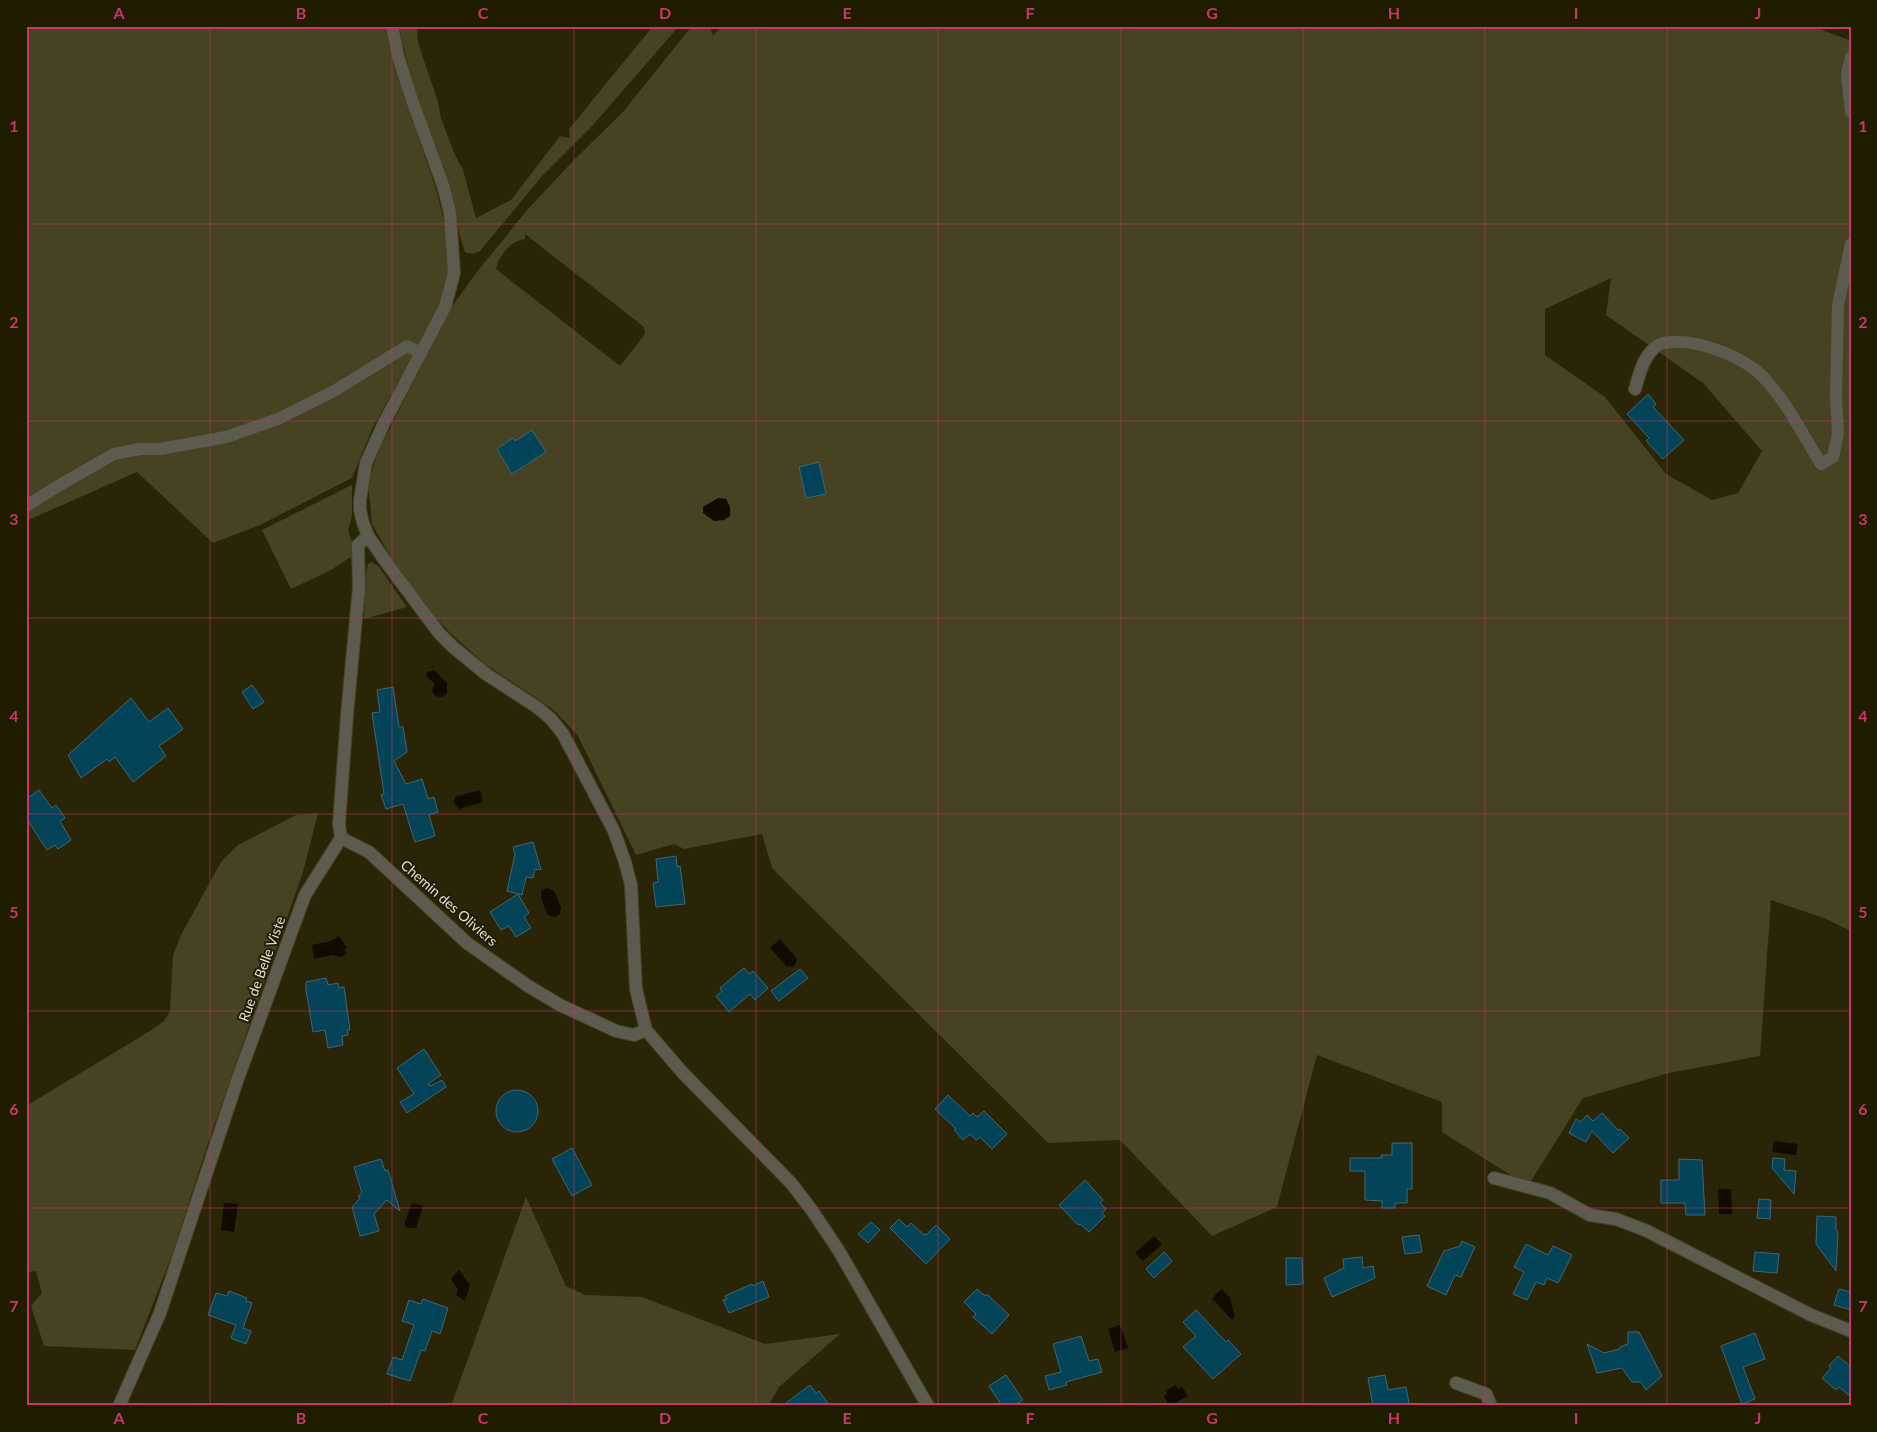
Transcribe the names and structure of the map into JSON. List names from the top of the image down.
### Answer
{
  "streets": {
    "street": ["Chemin des Oliviers", "Rue de Belle Viste"]
  },
  "crossings": [
    ["Chemin des Oliviers", "Rue de Belle Viste"]
  ],
  "grid": {
    "columns": [
      "A",
      "B",
      "C",
      "D",
      "E",
      "F",
      "G",
      "H",
      "I",
      "J"
    ],
    "rows": [
      "1",
      "2",
      "3",
      "4",
      "5",
      "6",
      "7"
    ]
  }
}
